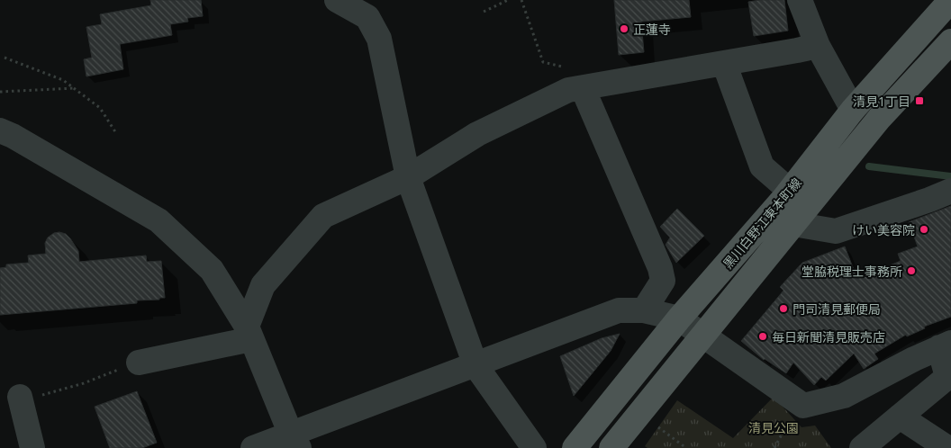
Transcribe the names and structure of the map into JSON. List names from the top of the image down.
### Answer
{
  "streets": {
    "main road": ["黒川白野江東本町線"]
  },
  "parks": ["清見公園"],
  "places": {
    "other": [
      "正蓮寺",
      "けい美容院",
      "堂脇税理士事務所",
      "門司清見郵便局",
      "毎日新聞清見販売店"
    ],
    "transit": ["清見1丁目"]
  }
}
